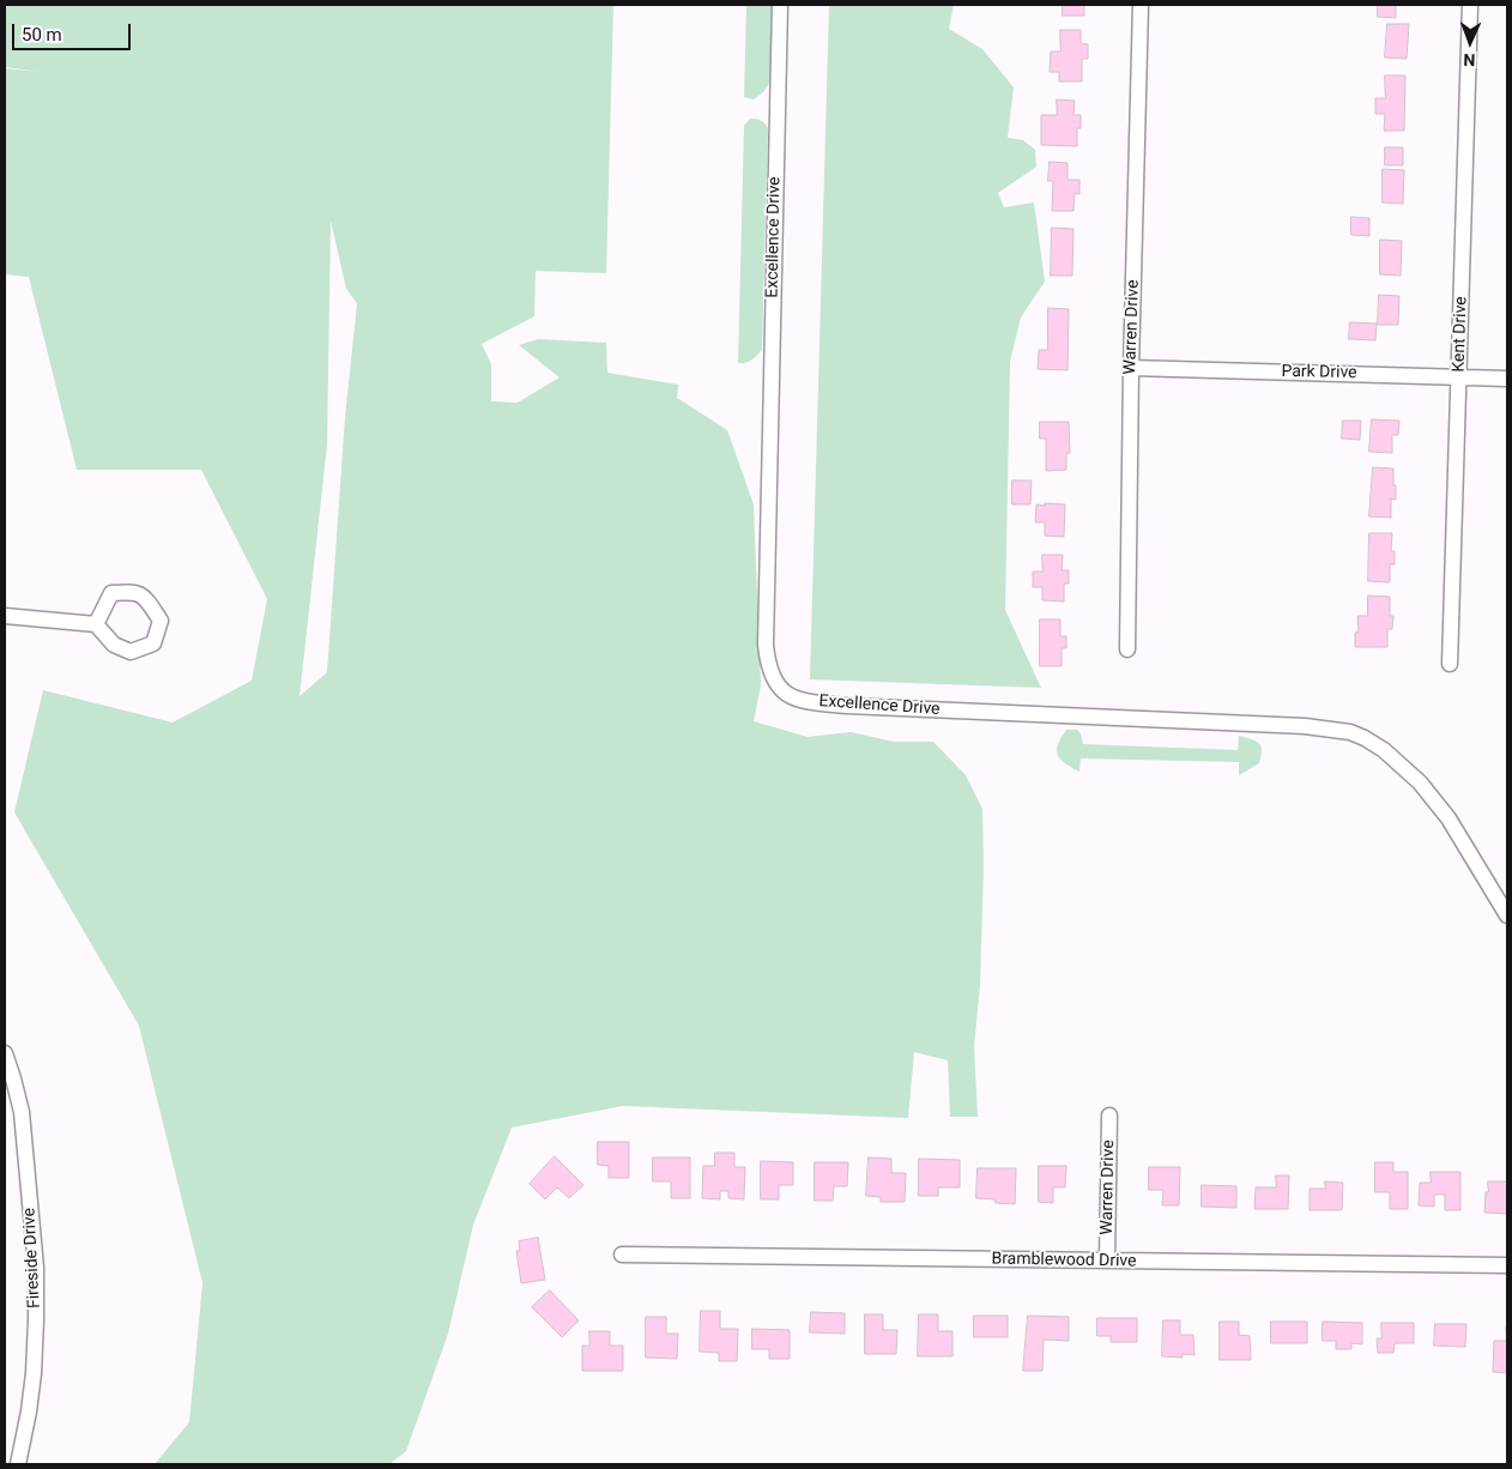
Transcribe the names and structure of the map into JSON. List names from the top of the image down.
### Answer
{
  "streets": {
    "street": [
      "Excellence Drive",
      "Warren Drive",
      "Kent Drive",
      "Park Drive",
      "Fireside Drive",
      "Bramblewood Drive"
    ]
  },
  "crossings": [
    ["Warren Drive", "Park Drive"],
    ["Warren Drive", "Bramblewood Drive"],
    ["Kent Drive", "Park Drive"]
  ],
  "scale_bar": "50 m",
  "north": "bottom"
}
